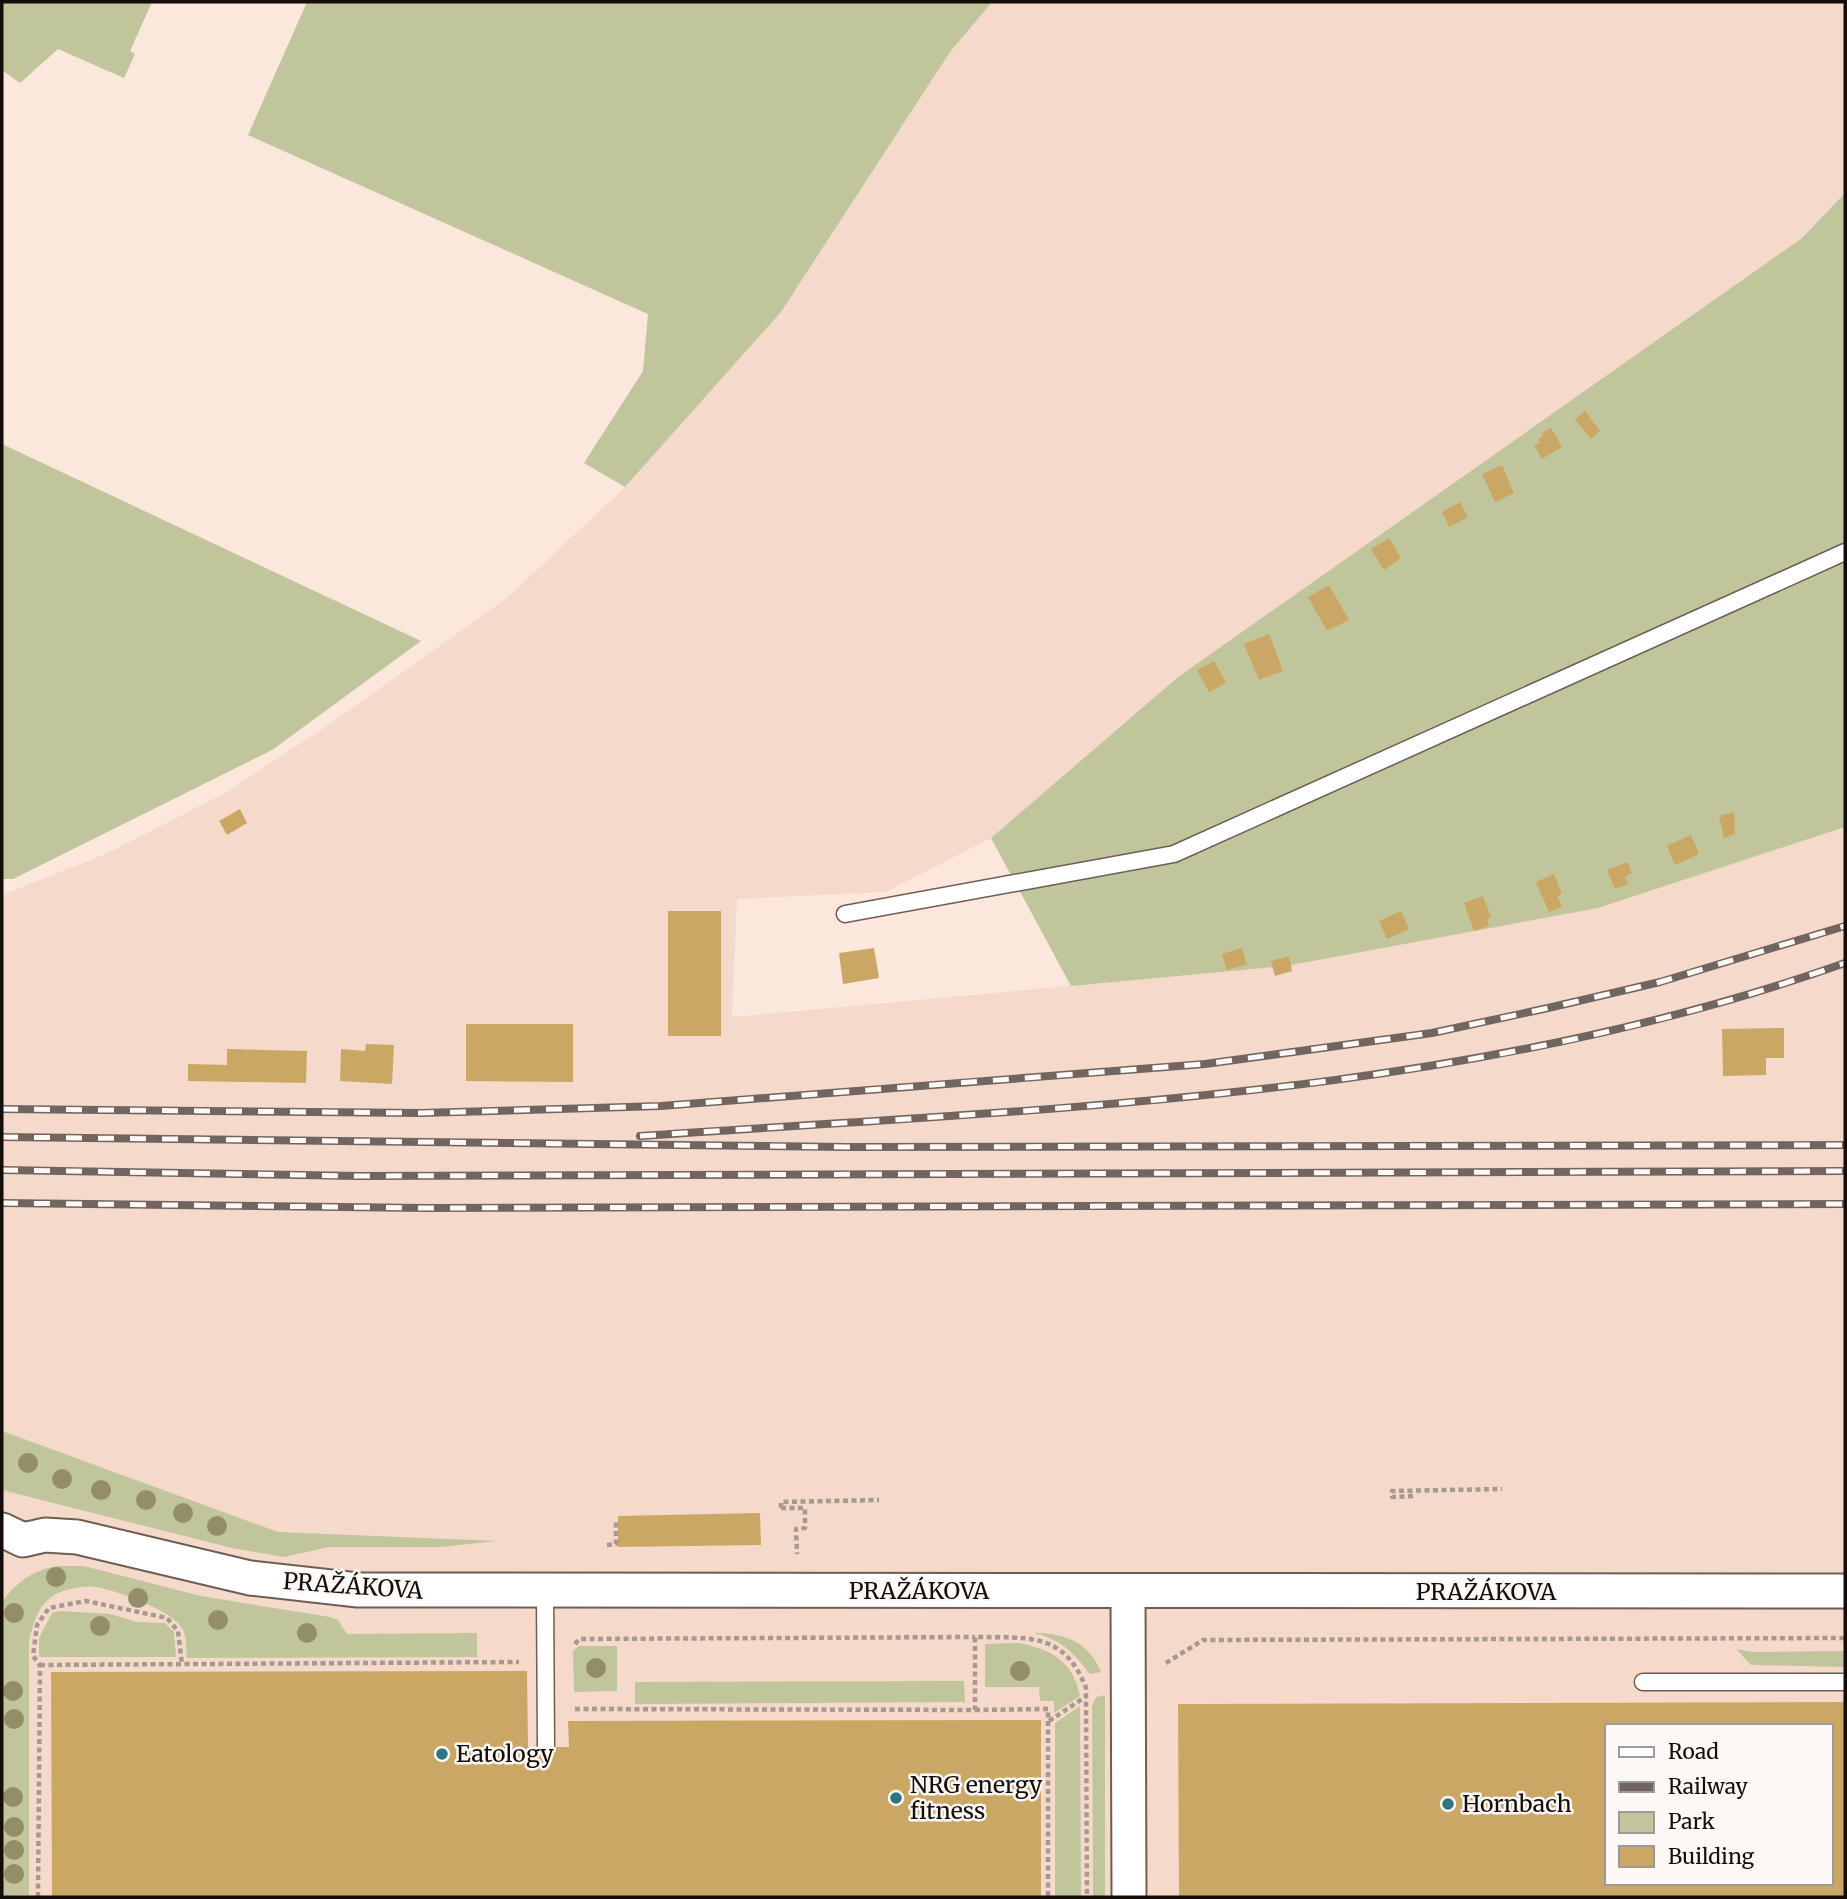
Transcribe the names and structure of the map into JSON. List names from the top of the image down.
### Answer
{
  "streets": {
    "street": ["PRAŽÁKOVA"]
  },
  "places": ["Eatology", "NRG energy fitness", "Hornbach"],
  "legend": [
    "Road",
    "Railway",
    "Park",
    "Building"
  ]
}
